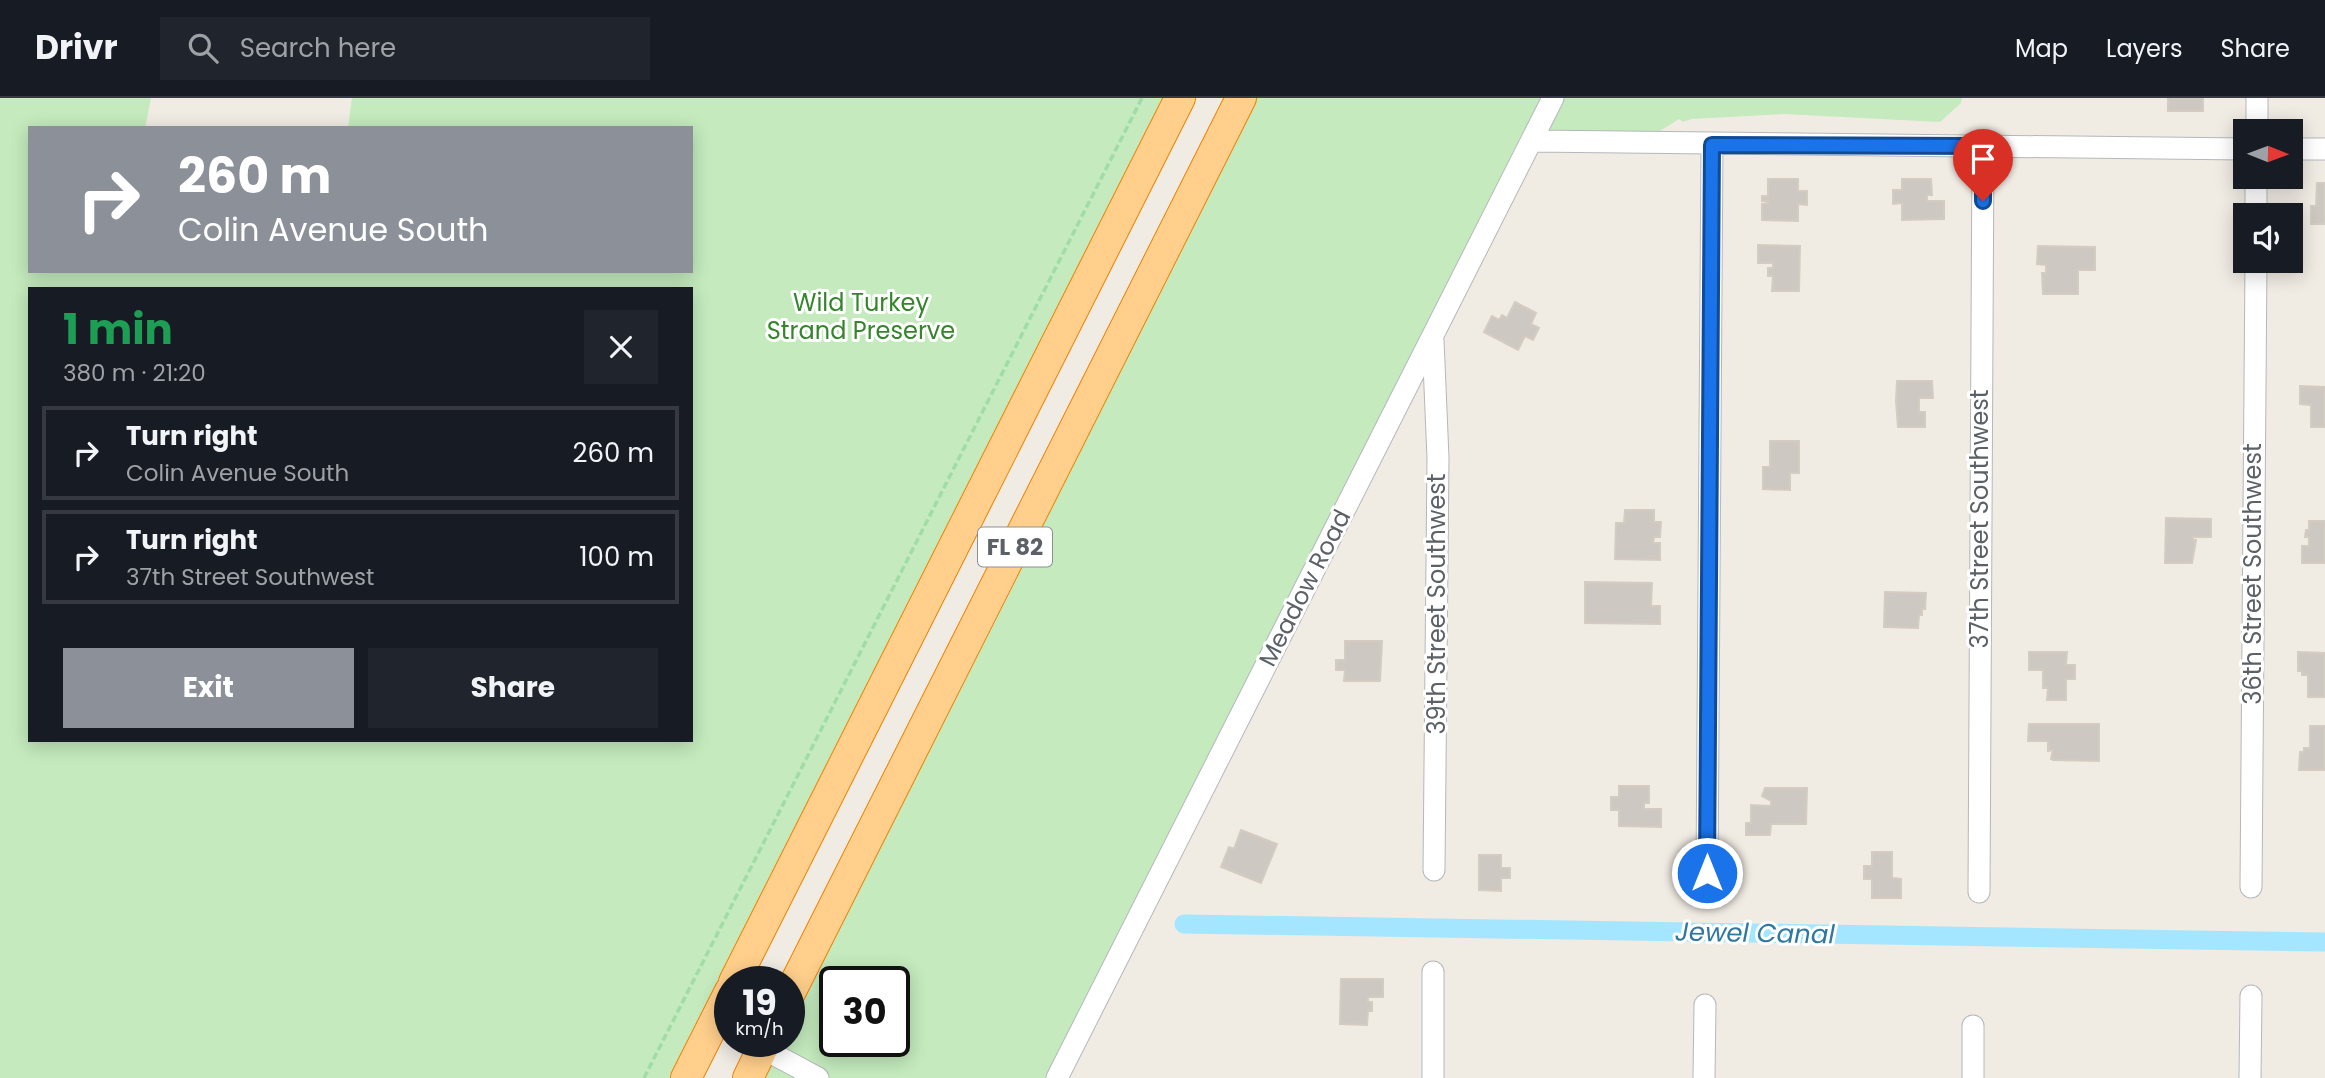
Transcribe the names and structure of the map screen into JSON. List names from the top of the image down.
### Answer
{
  "streets": {
    "highway": ["FL 82"],
    "street": [
      "37th Street Southwest",
      "36th Street Southwest",
      "Meadow Road",
      "39th Street Southwest"
    ]
  },
  "crossings": [
    ["Meadow Road", "39th Street Southwest"]
  ],
  "water": ["Jewel Canal"],
  "parks": ["Wild Turkey Strand Preserve"],
  "north": "right",
  "page": {
    "header": "Drivr",
    "search": "Search here",
    "nav": ["Map", "Layers", "Share"],
    "turn": ["260 m", "Colin Avenue South"],
    "heading": ["1 min", "380 m · 21:20"],
    "list": [
      {
        "name": "Turn right",
        "note": "Colin Avenue South",
        "value": "260 m"
      },
      {
        "name": "Turn right",
        "note": "37th Street Southwest",
        "value": "100 m"
      }
    ],
    "buttons": ["Exit", "Share"],
    "speed": "19 km/h",
    "limit": "30"
  }
}
